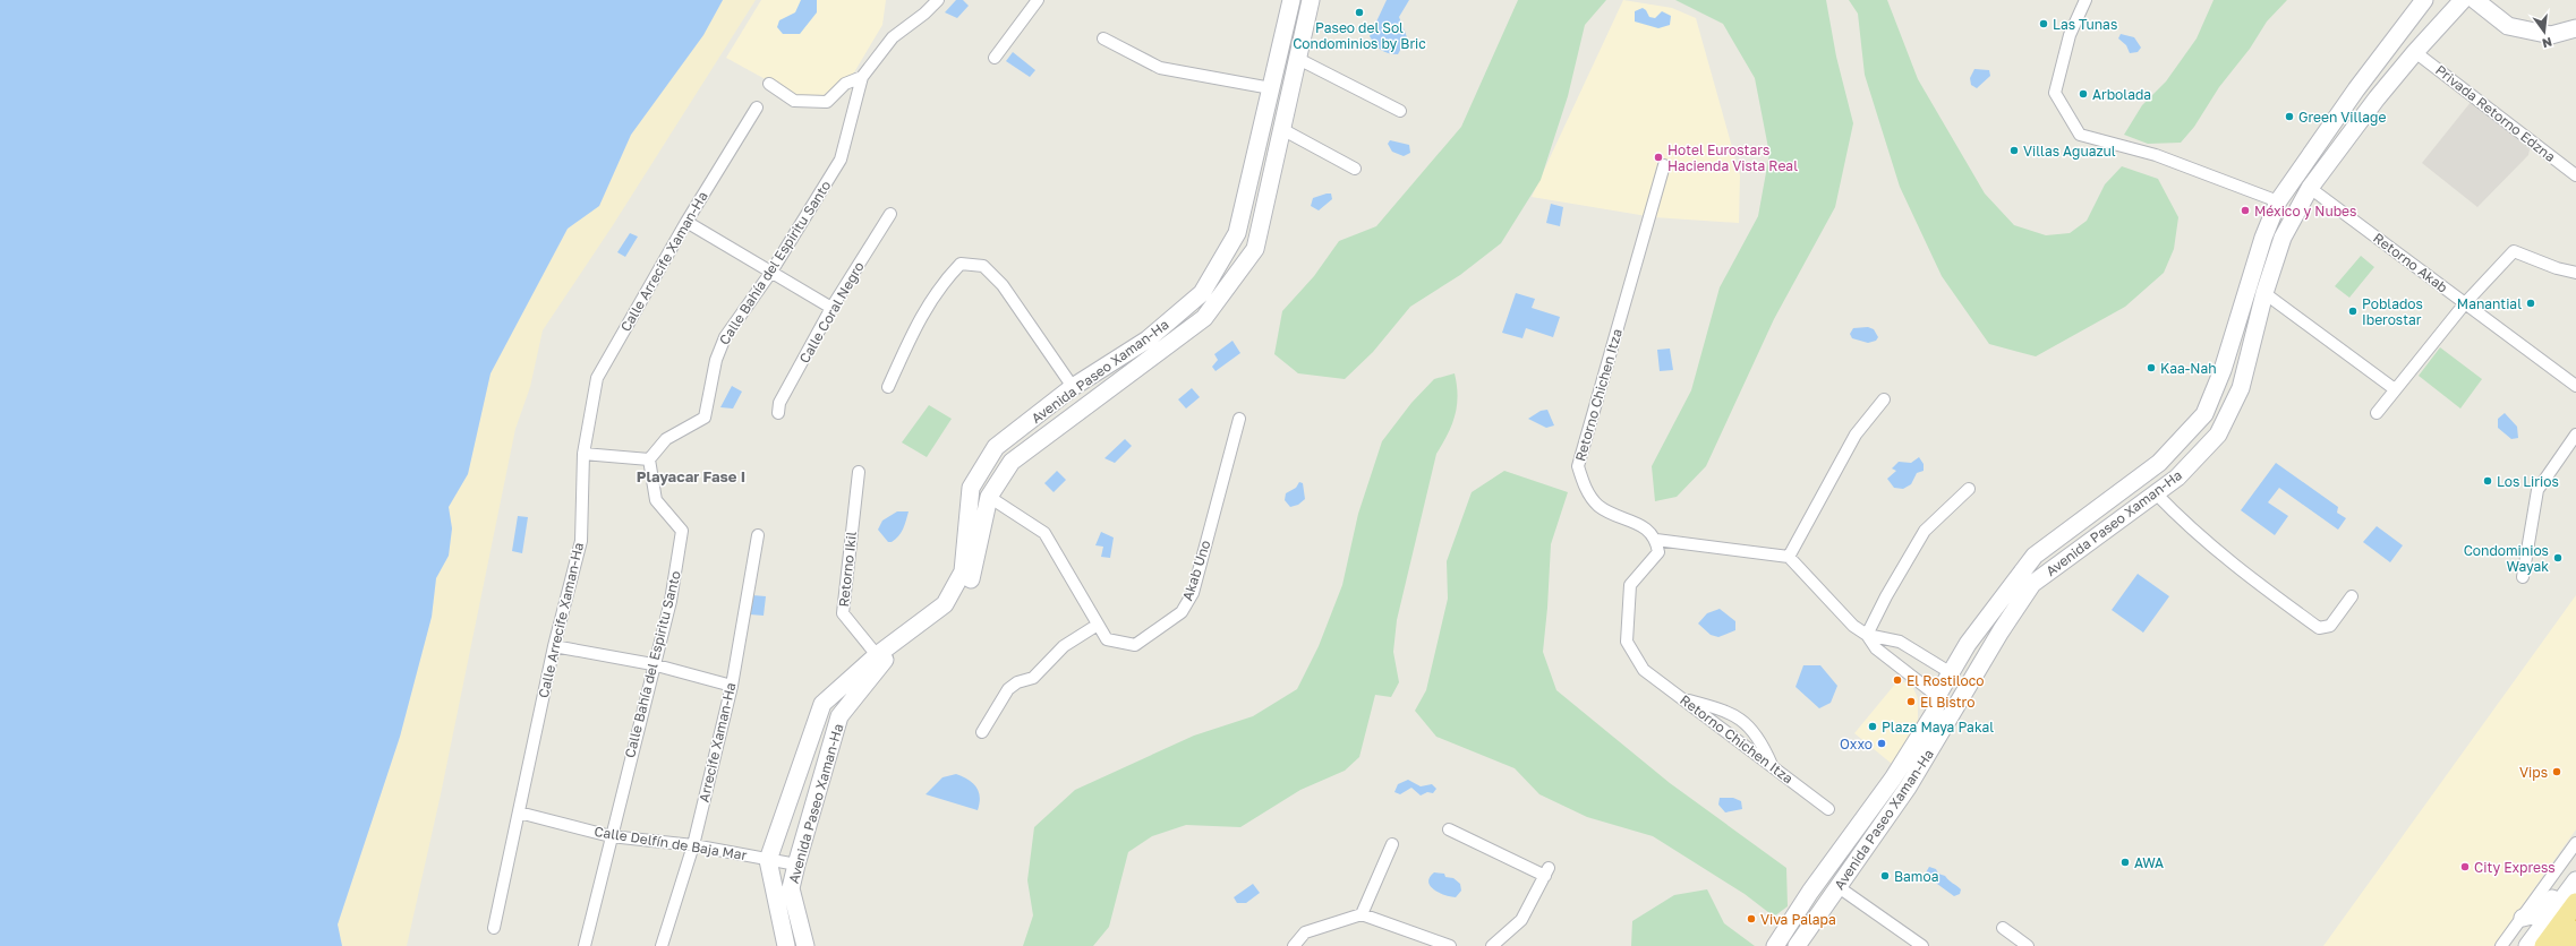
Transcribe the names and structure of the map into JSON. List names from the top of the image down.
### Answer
{
  "streets": {
    "main road": ["Avenida Paseo Xaman-Ha"],
    "street": [
      "Privada Retorno Edzna",
      "Calle Arrecife Xaman-Ha",
      "Calle Bahía del Espiritu Santo",
      "Retorno Akab",
      "Calle Coral Negro",
      "Retorno Chichen Itza",
      "Retorno Ikil",
      "Akab Uno",
      "Arrecife Xaman-Ha",
      "Calle Delfín de Baja Mar"
    ]
  },
  "crossings": [
    ["Privada Retorno Edzna", "Avenida Paseo Xaman-Ha"],
    ["Calle Arrecife Xaman-Ha", "Calle Delfín de Baja Mar"],
    ["Calle Bahía del Espiritu Santo", "Calle Delfín de Baja Mar"],
    ["Retorno Akab", "Avenida Paseo Xaman-Ha"],
    ["Avenida Paseo Xaman-Ha", "Retorno Ikil"],
    ["Avenida Paseo Xaman-Ha", "Akab Uno"],
    ["Avenida Paseo Xaman-Ha", "Calle Delfín de Baja Mar"],
    ["Arrecife Xaman-Ha", "Calle Delfín de Baja Mar"]
  ],
  "districts": ["Playacar Fase I"],
  "places": [
    "Paseo del Sol Condominios by Bric",
    "Las Tunas",
    "Arbolada",
    "Green Village",
    "Villas Aguazul",
    "Hotel Eurostars Hacienda Vista Real",
    "México y Nubes",
    "Manantial",
    "Poblados Iberostar",
    "Kaa-Nah",
    "Los Lirios",
    "Condominios Wayak",
    "El Rostiloco",
    "El Bistro",
    "Plaza Maya Pakal",
    "Oxxo",
    "Vips",
    "AWA",
    "City Express",
    "Bamoa",
    "Viva Palapa"
  ],
  "north": "bottom"
}
